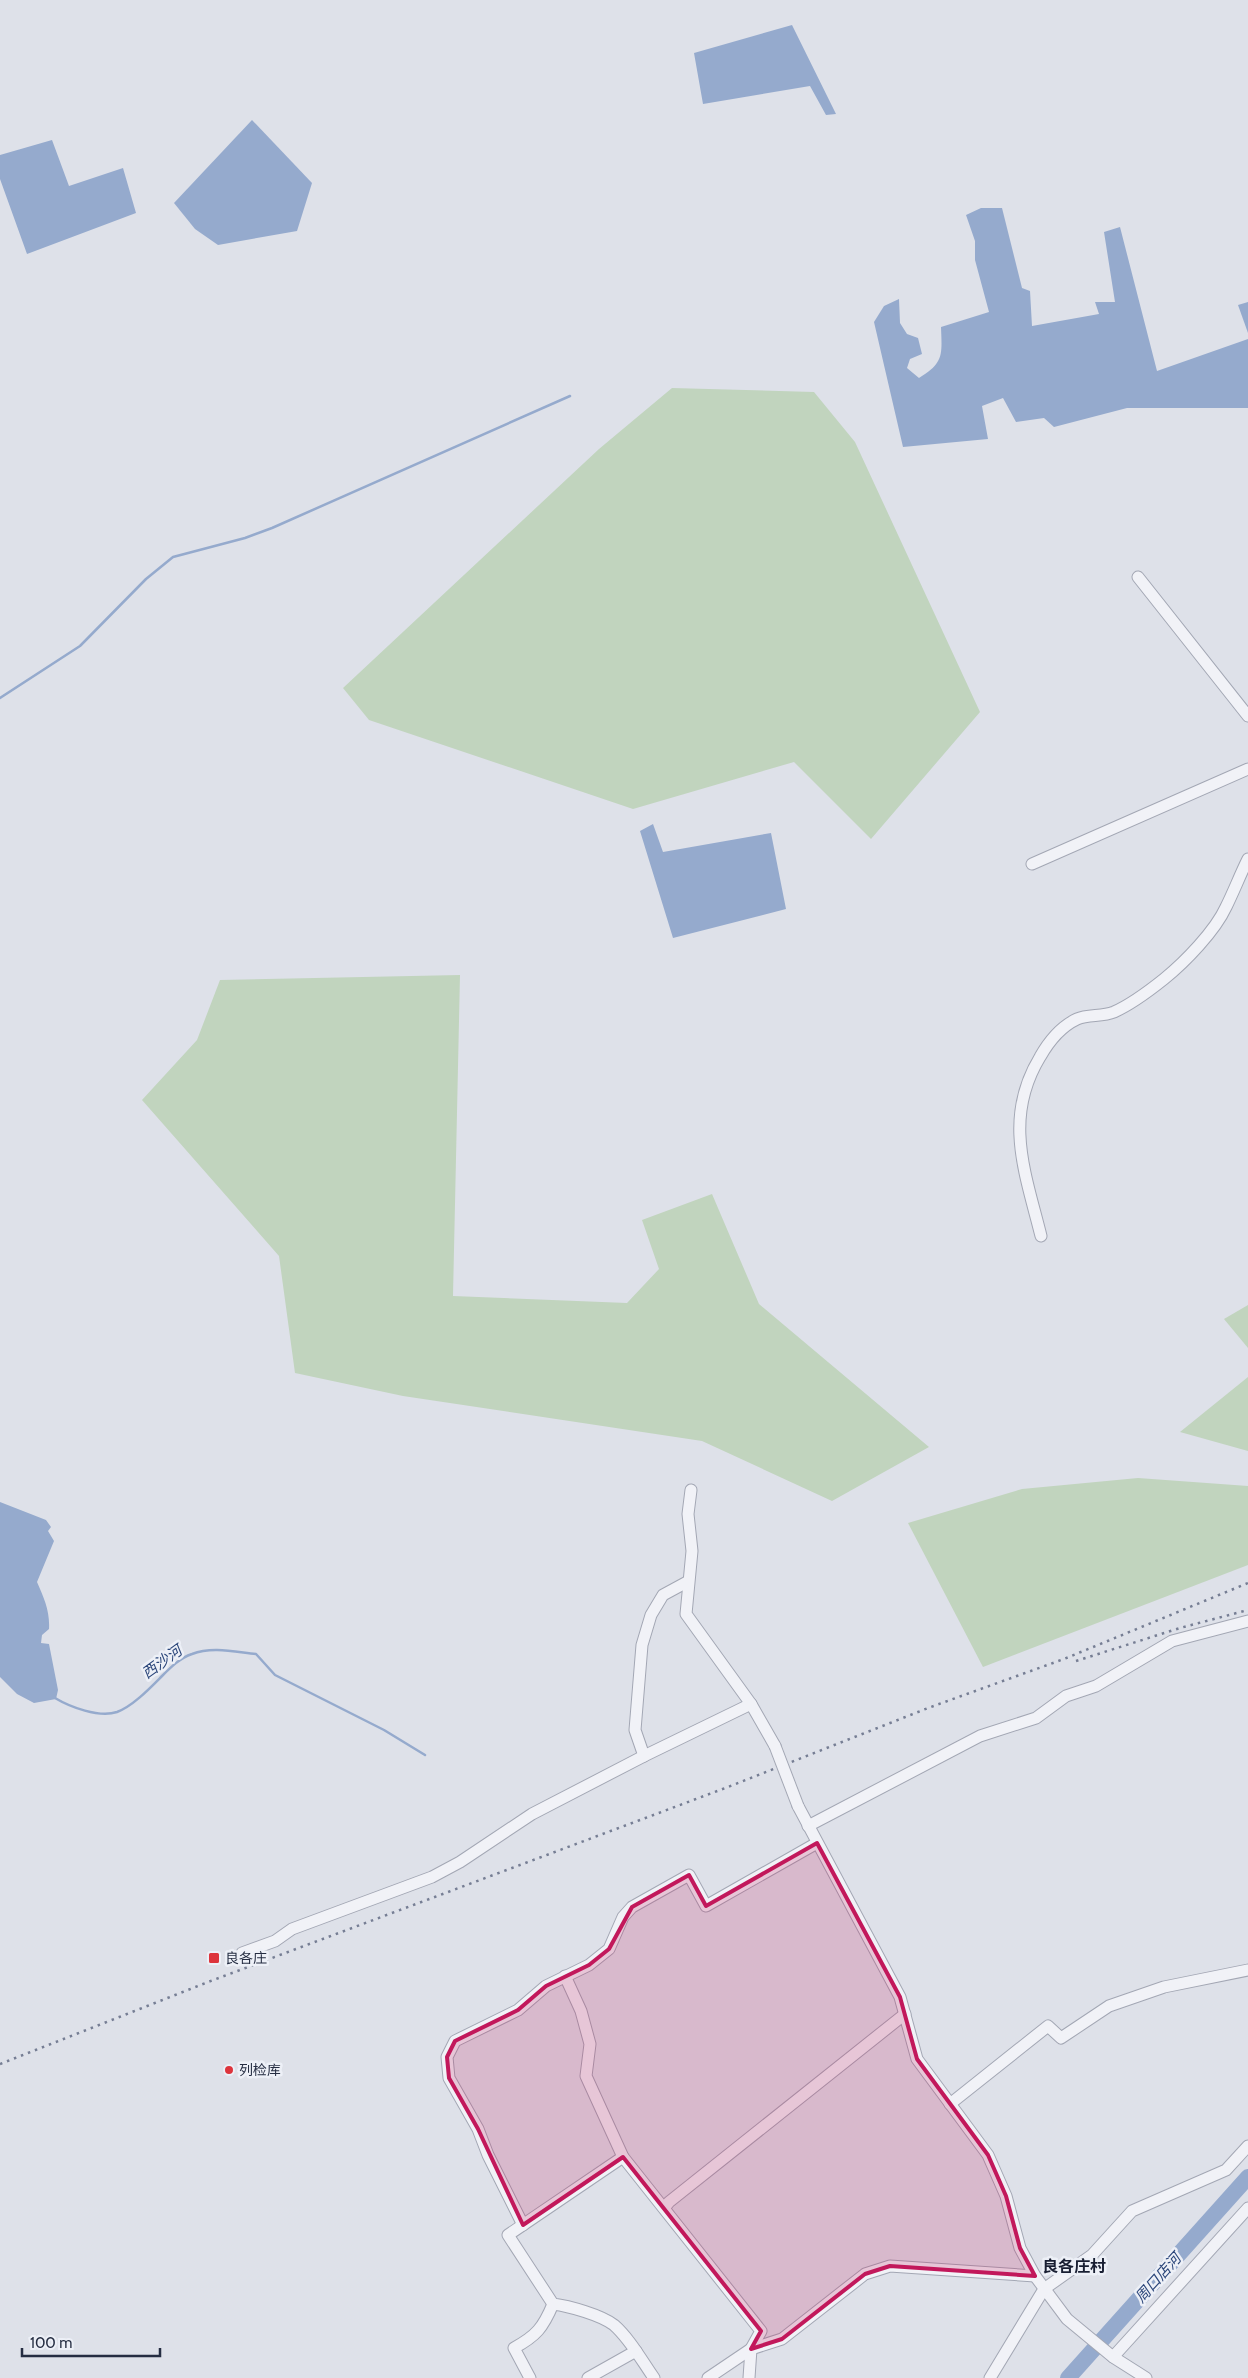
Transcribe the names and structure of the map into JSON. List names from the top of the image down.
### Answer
{
  "districts": ["良各庄村"],
  "water": ["西沙河", "周口店河"],
  "places": {
    "transit": ["良各庄"],
    "other": ["列检库"]
  },
  "scale_bar": "100 m"
}
